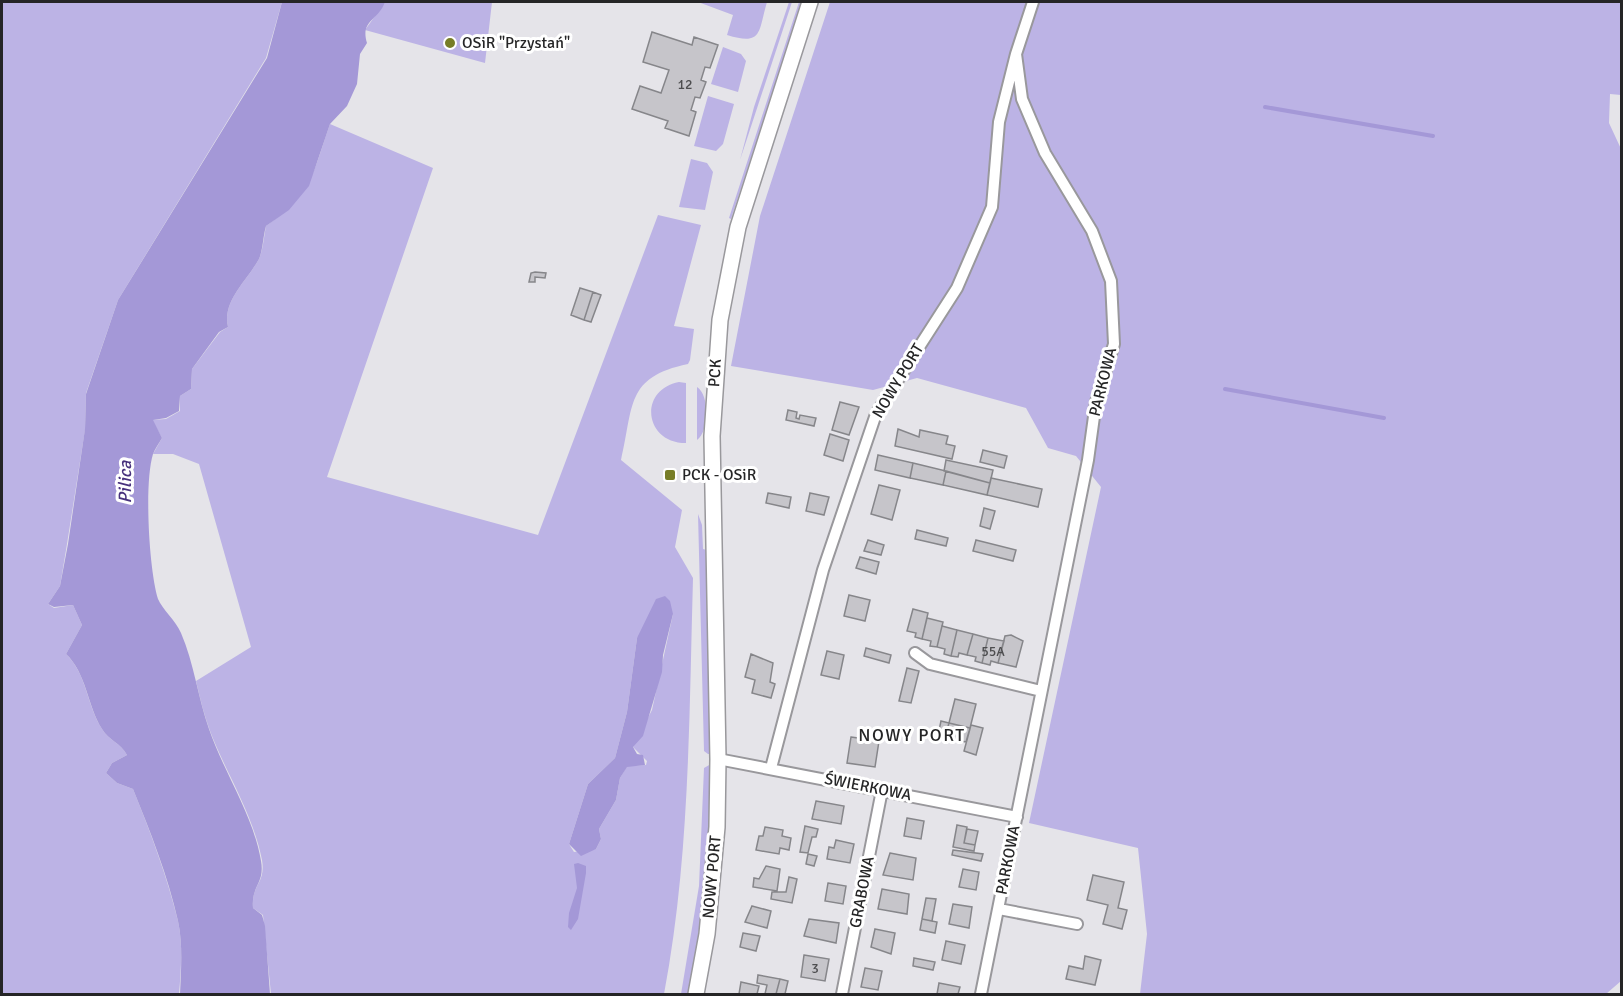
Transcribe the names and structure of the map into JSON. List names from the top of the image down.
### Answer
{
  "streets": {
    "street": [
      "PCK",
      "NOWY PORT",
      "PARKOWA",
      "ŚWIERKOWA",
      "GRABOWA"
    ]
  },
  "crossings": [
    ["PCK", "NOWY PORT"],
    ["PCK", "ŚWIERKOWA"],
    ["NOWY PORT", "PARKOWA"],
    ["NOWY PORT", "ŚWIERKOWA"],
    ["PARKOWA", "ŚWIERKOWA"],
    ["ŚWIERKOWA", "GRABOWA"]
  ],
  "districts": ["NOWY PORT"],
  "water": ["Pilica"],
  "places": {
    "other": ["OSiR \"Przystań\""],
    "transit": ["PCK - OSiR"]
  },
  "house_numbers": ["12", "55A", "3"]
}
